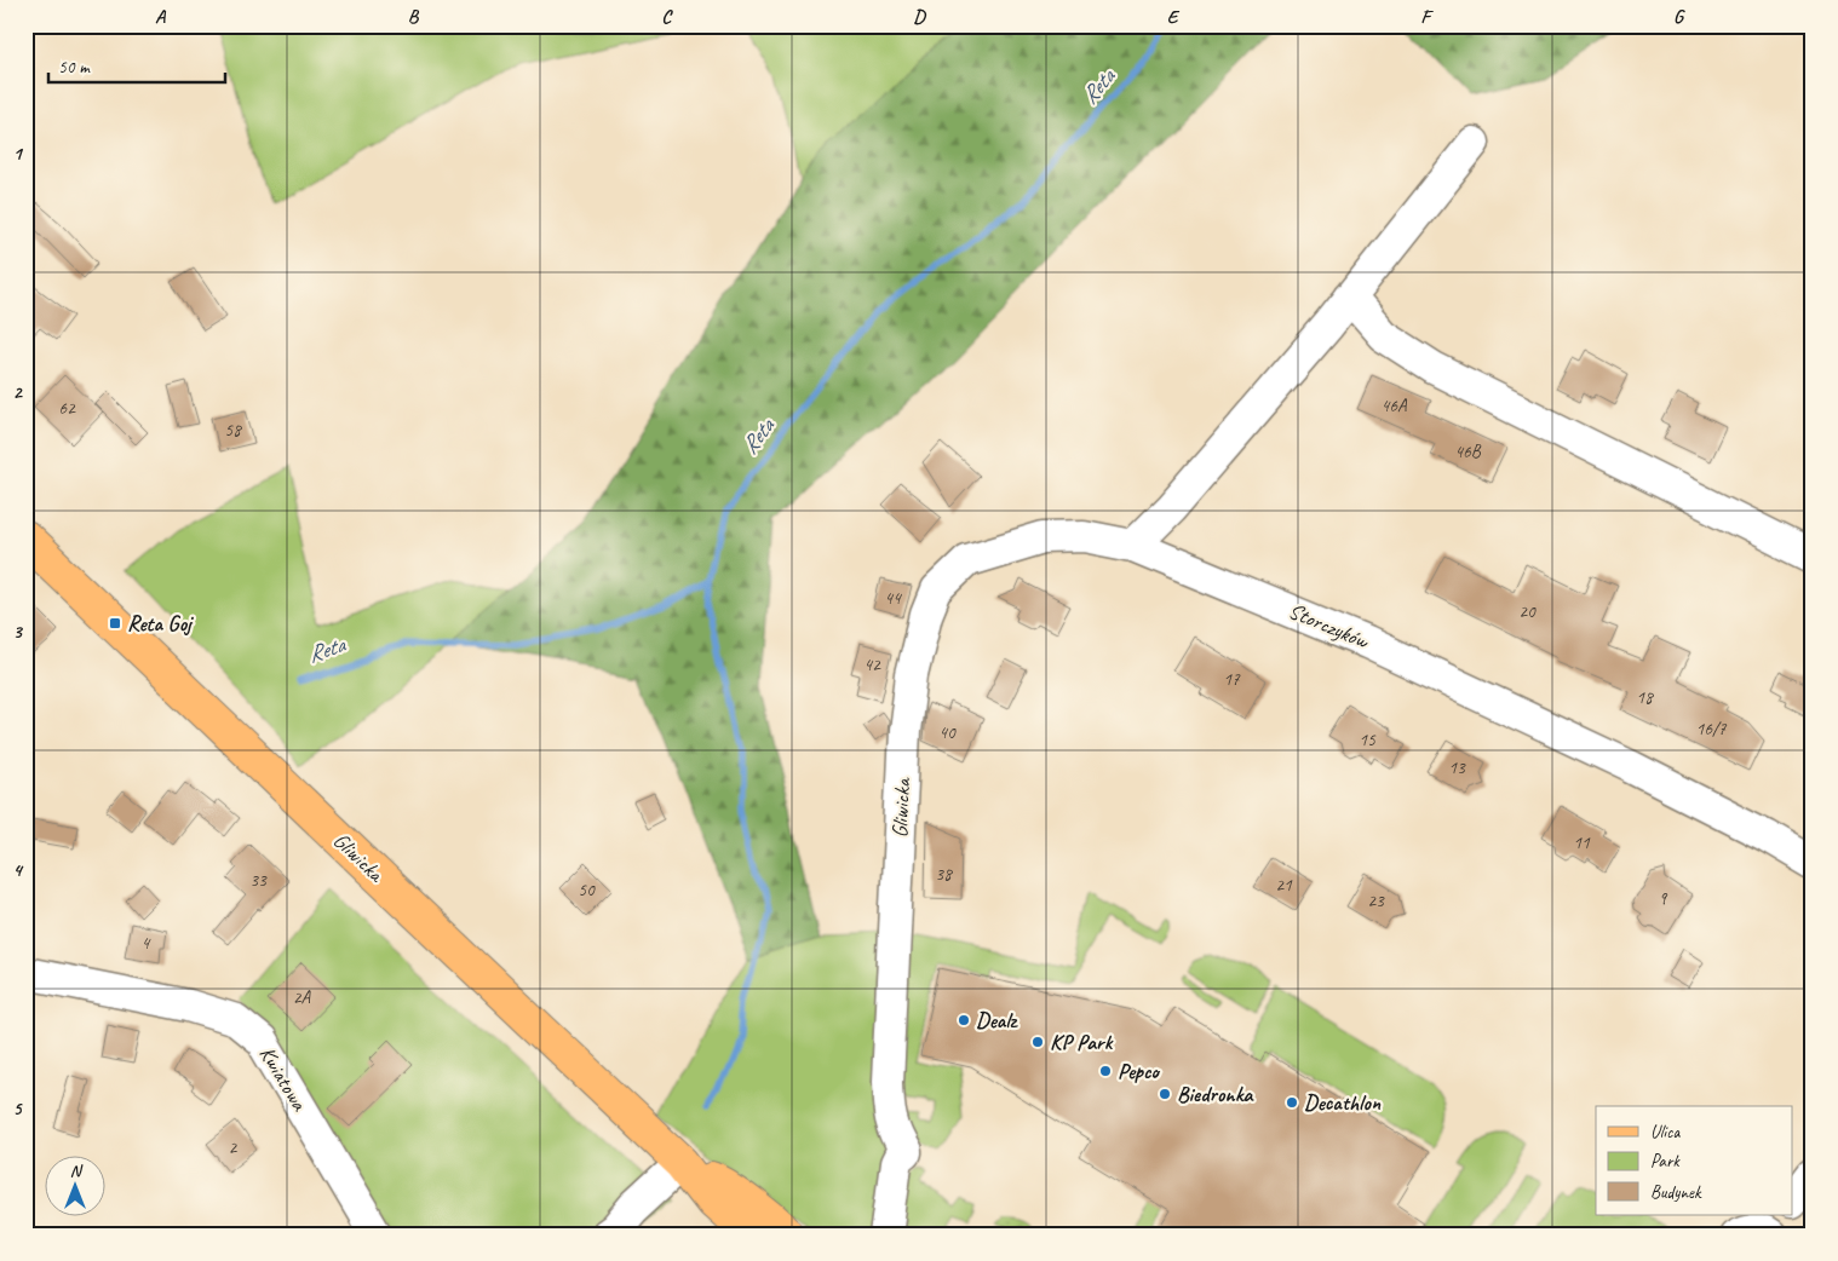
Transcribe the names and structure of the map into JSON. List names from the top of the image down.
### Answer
{
  "streets": {
    "main road": ["Gliwicka"],
    "street": ["Storczyków", "Kwiatowa"]
  },
  "crossings": [
    ["Storczyków", "Gliwicka"]
  ],
  "water": ["Reta"],
  "places": {
    "transit": ["Reta Goj"],
    "other": [
      "Dealz",
      "KP Park",
      "Pepco",
      "Biedronka",
      "Decathlon"
    ]
  },
  "house_numbers": [
    "46A",
    "62",
    "58",
    "46B",
    "44",
    "20",
    "42",
    "17",
    "18",
    "16/7",
    "40",
    "15",
    "13",
    "11",
    "38",
    "33",
    "21",
    "50",
    "9",
    "23",
    "4",
    "2A",
    "2"
  ],
  "legend": ["Ulica", "Park", "Budynek"],
  "scale_bar": "50 m",
  "north": "top",
  "grid": {
    "columns": [
      "A",
      "B",
      "C",
      "D",
      "E",
      "F",
      "G"
    ],
    "rows": [
      "1",
      "2",
      "3",
      "4",
      "5"
    ]
  }
}
